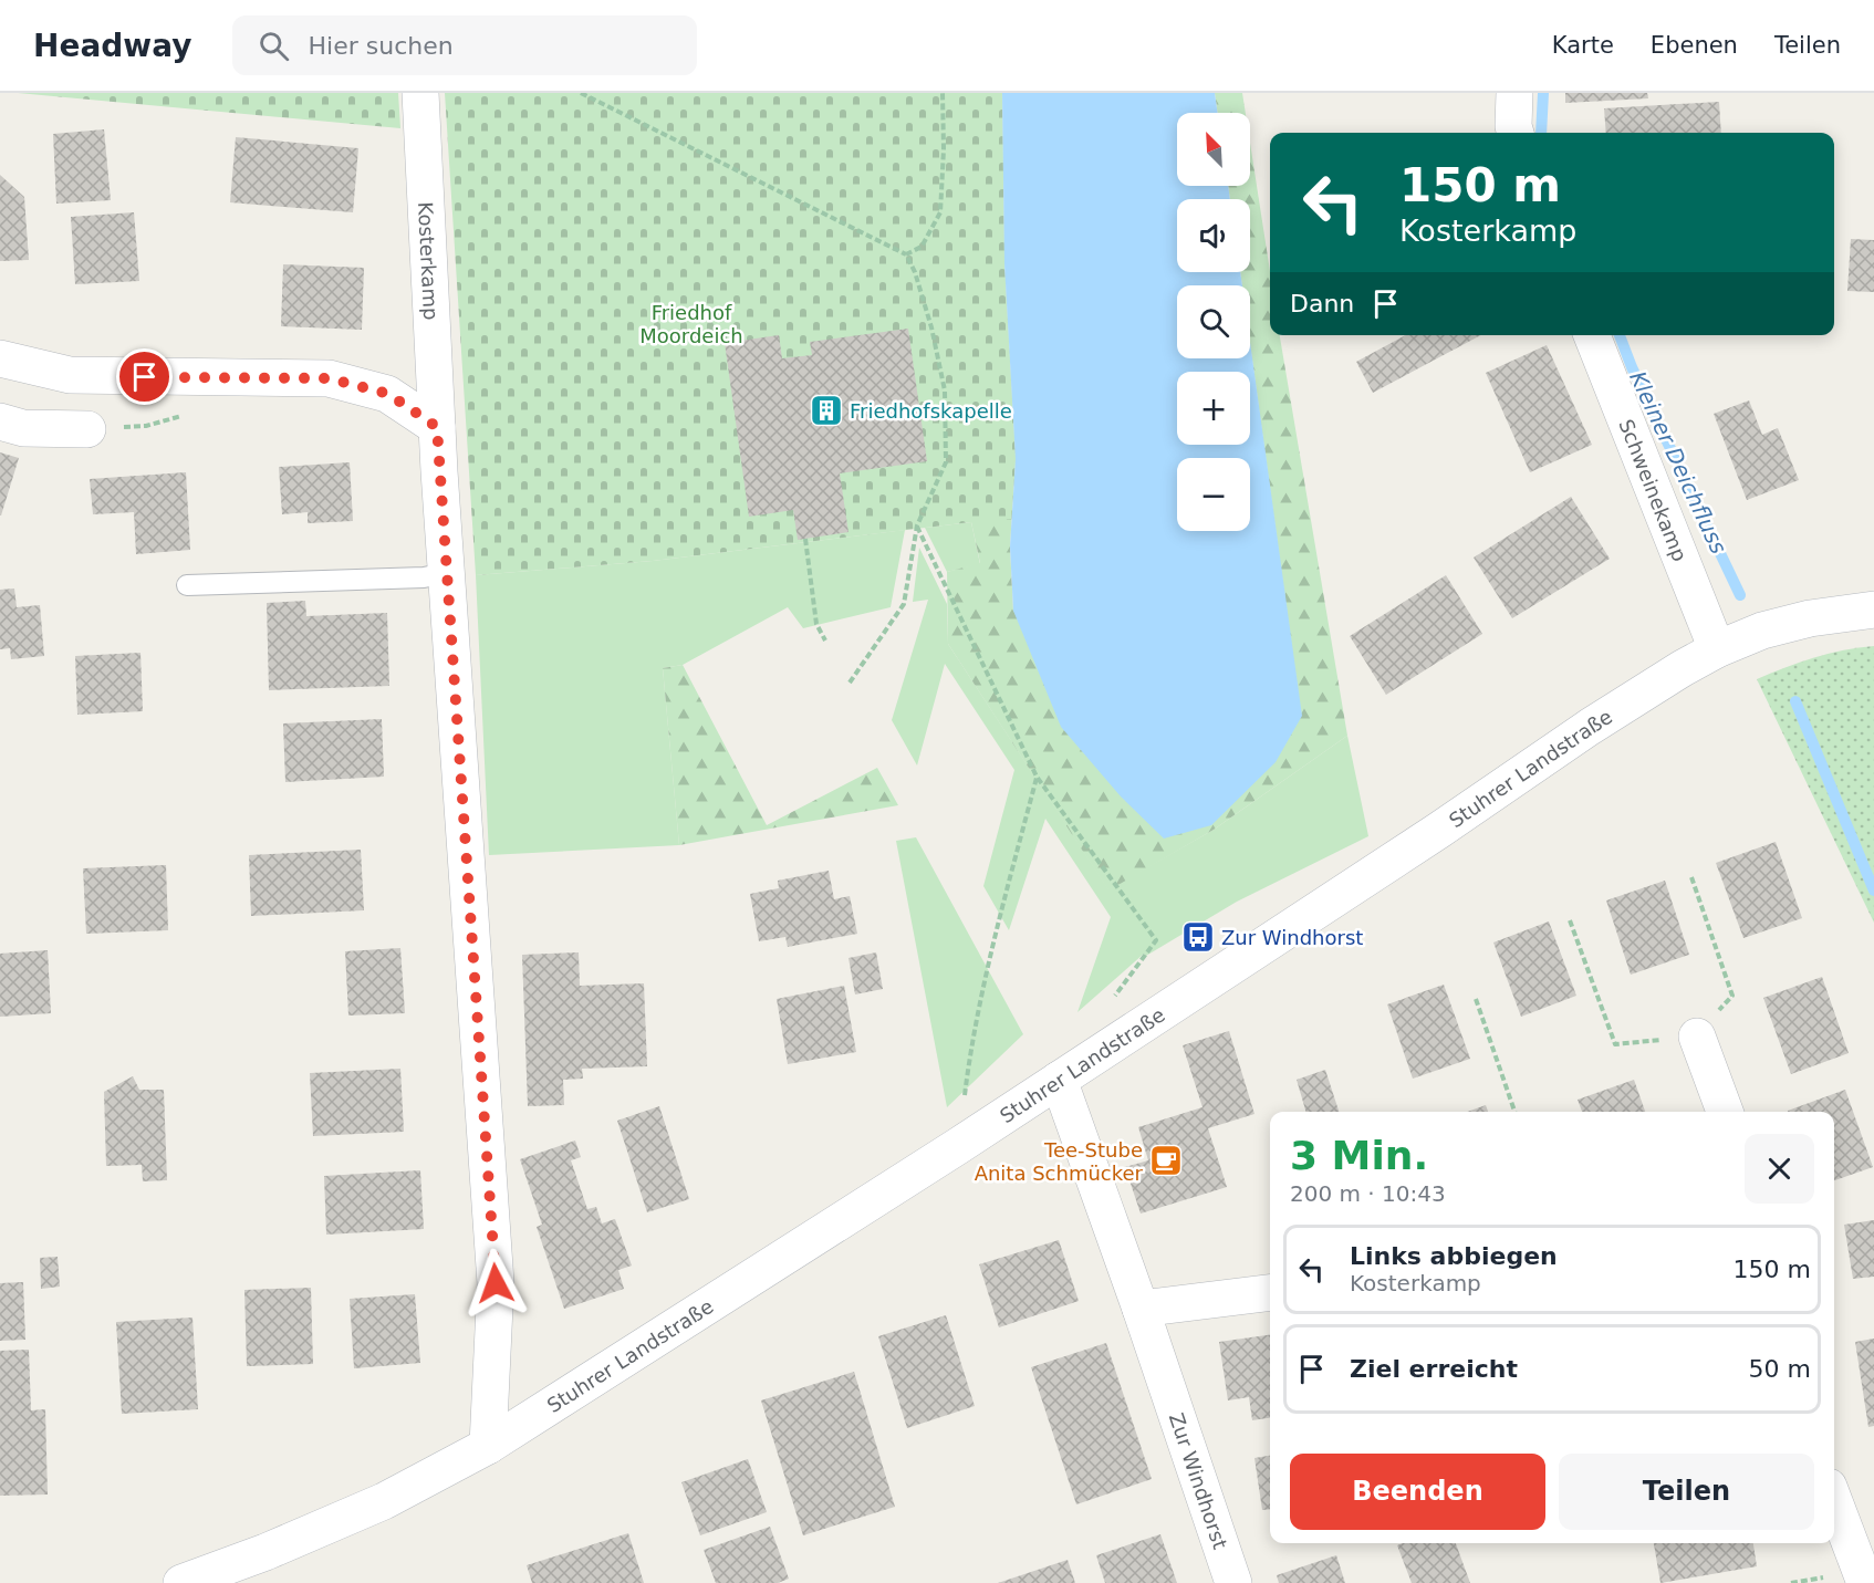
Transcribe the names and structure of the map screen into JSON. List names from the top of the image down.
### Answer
{
  "streets": {
    "street": [
      "Kosterkamp",
      "Schweinekamp",
      "Stuhrer Landstraße",
      "Zur Windhorst"
    ]
  },
  "crossings": [
    ["Kosterkamp", "Stuhrer Landstraße"],
    ["Schweinekamp", "Stuhrer Landstraße"],
    ["Stuhrer Landstraße", "Zur Windhorst"]
  ],
  "water": ["Kleiner Deichfluss"],
  "parks": ["Friedhof Moordeich"],
  "places": {
    "building": ["Friedhofskapelle"],
    "bus stop": ["Zur Windhorst"],
    "cafe": ["Tee-Stube Anita Schmücker"]
  },
  "north": "top left",
  "page": {
    "header": "Headway",
    "search": "Hier suchen",
    "nav": ["Karte", "Ebenen", "Teilen"],
    "map_buttons": ["+", "−"],
    "turn": ["150 m", "Kosterkamp"],
    "then": "Dann",
    "heading": ["3 Min.", "200 m · 10:43"],
    "list": [
      {
        "name": "Links abbiegen",
        "note": "Kosterkamp",
        "value": "150 m"
      },
      {
        "name": "Ziel erreicht",
        "value": "50 m"
      }
    ],
    "buttons": ["Beenden", "Teilen"]
  }
}
